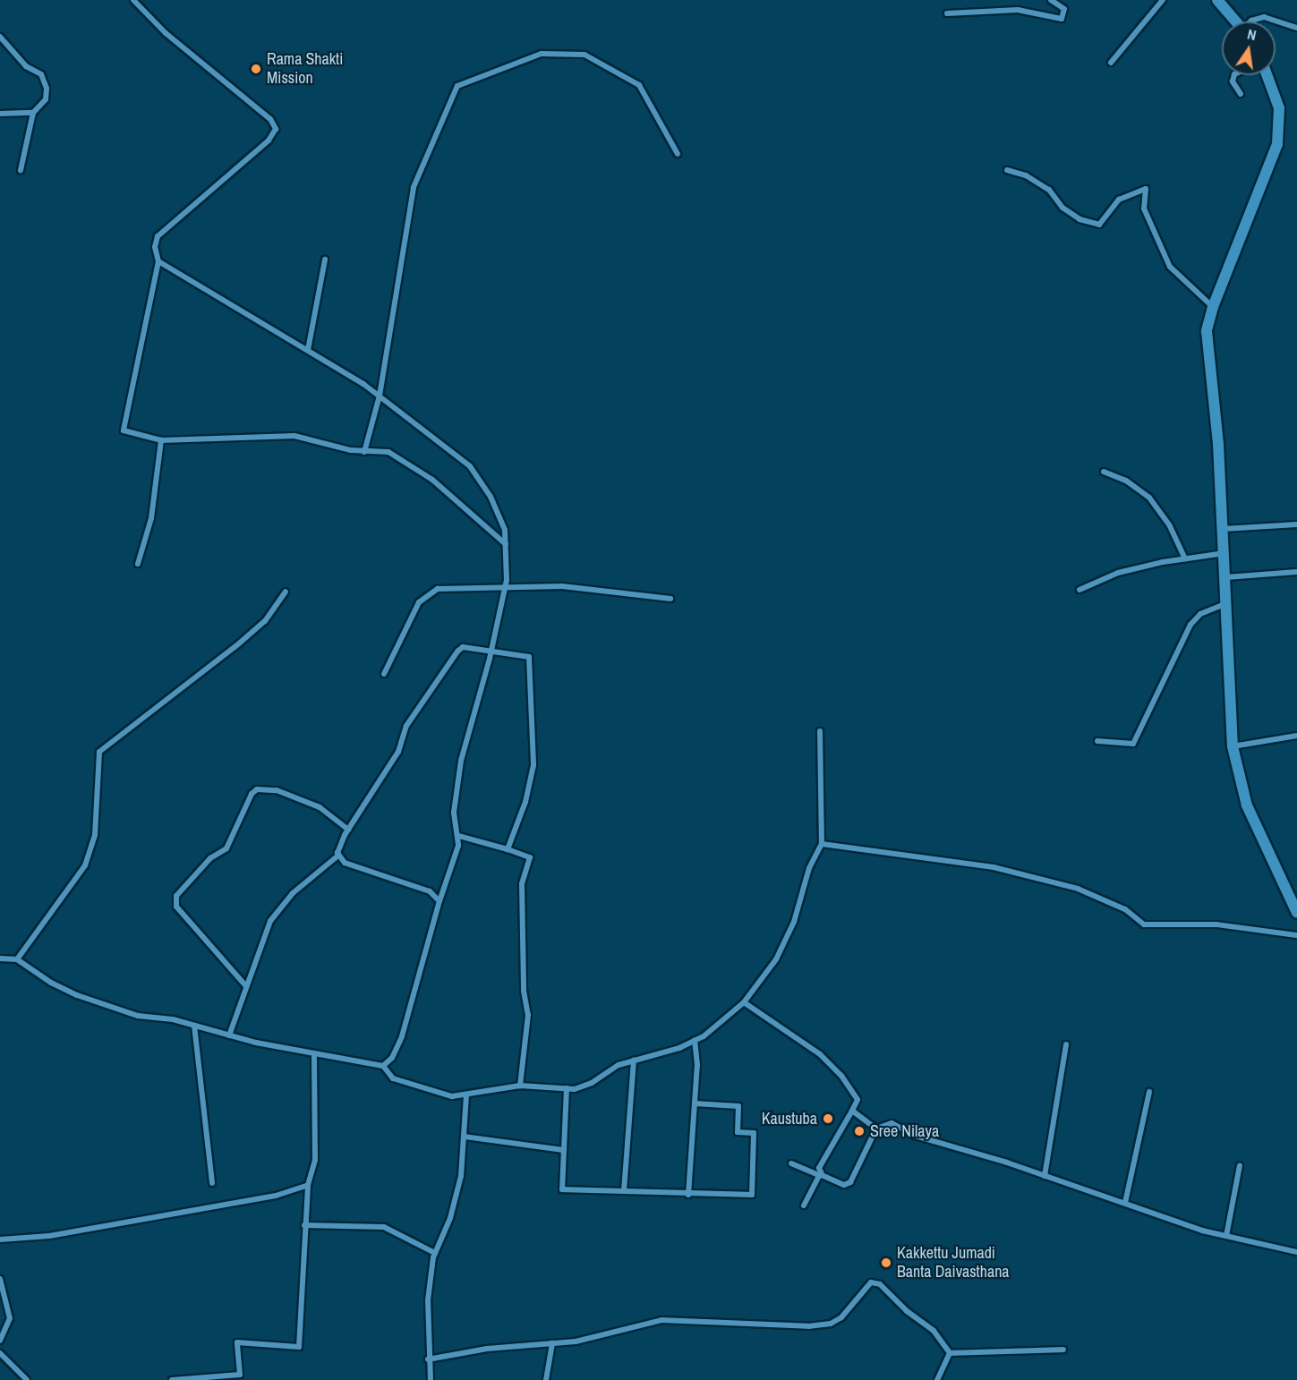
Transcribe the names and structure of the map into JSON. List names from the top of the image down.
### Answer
{
  "places": [
    "Rama Shakti Mission",
    "Kaustuba",
    "Sree Nilaya",
    "Kakkettu Jumadi Banta Daivasthana"
  ],
  "north": "top"
}
